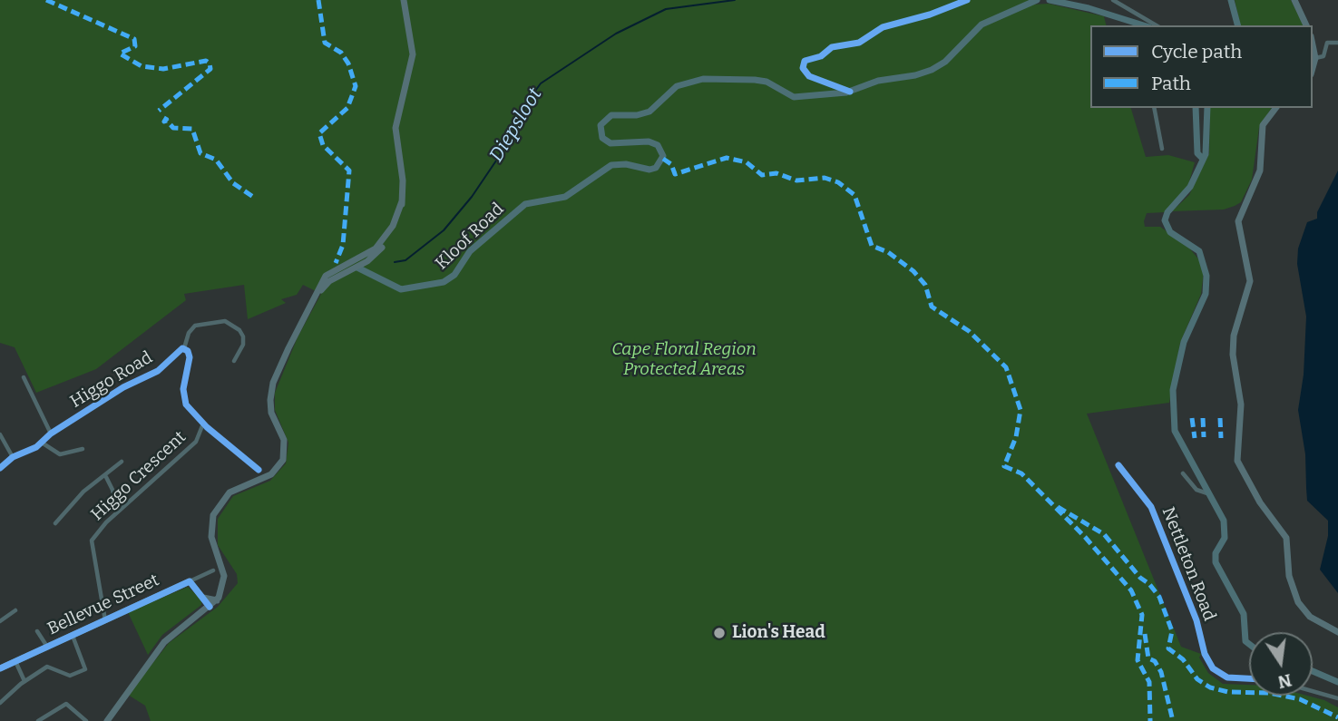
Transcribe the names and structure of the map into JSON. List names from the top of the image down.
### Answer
{
  "streets": {
    "main road": ["Kloof Road", "Bellevue Street"],
    "street": ["Higgo Road", "Higgo Crescent", "Nettleton Road"]
  },
  "crossings": [
    ["Higgo Crescent", "Bellevue Street"]
  ],
  "water": ["Diepsloot"],
  "parks": ["Cape Floral Region Protected Areas"],
  "places": ["Lion's Head"],
  "legend": ["Cycle path", "Path"],
  "north": "bottom"
}
